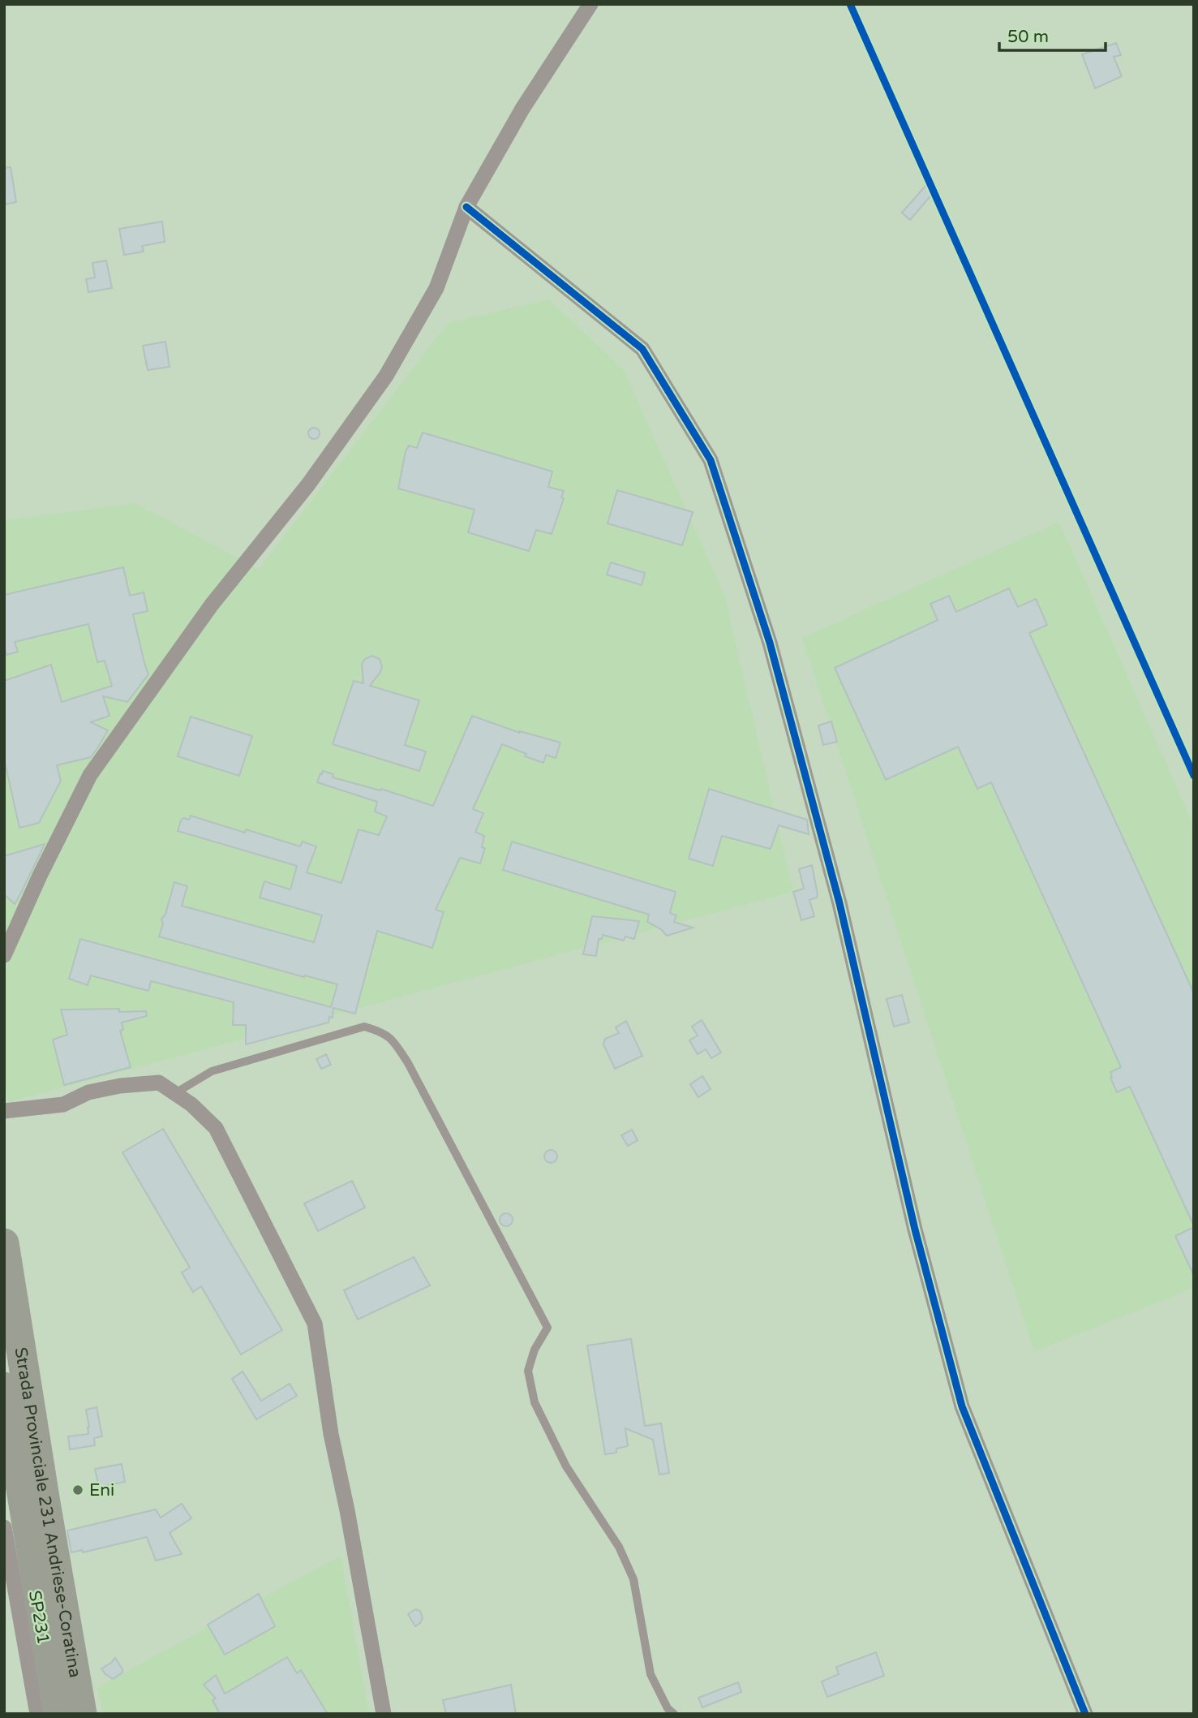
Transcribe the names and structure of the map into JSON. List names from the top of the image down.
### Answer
{
  "streets": {
    "highway": ["Strada Provinciale 231 Andriese-Coratina", "SP231"]
  },
  "places": ["Eni"],
  "scale_bar": "50 m"
}
